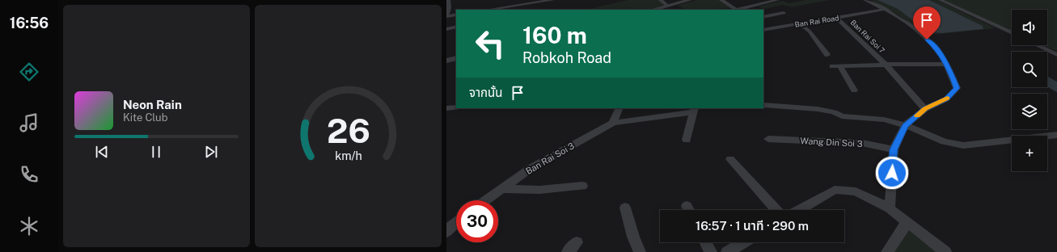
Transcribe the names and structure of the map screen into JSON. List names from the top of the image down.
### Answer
{
  "streets": {
    "street": [
      "Ban Rai Road",
      "Ban Rai Soi 7",
      "Wang Din Soi 3",
      "Ban Rai Soi 3"
    ]
  },
  "crossings": [
    ["Ban Rai Road", "Ban Rai Soi 7"]
  ],
  "page": {
    "tabs": "16:56",
    "map_buttons": "+",
    "turn": ["160 m", "Robkoh Road"],
    "then": "จากนั้น",
    "song": ["Neon Rain", "Kite Club"],
    "limit": "30",
    "trip": "16:57 · 1 นาที · 290 m",
    "gauge": ["26", "km/h"]
  }
}
